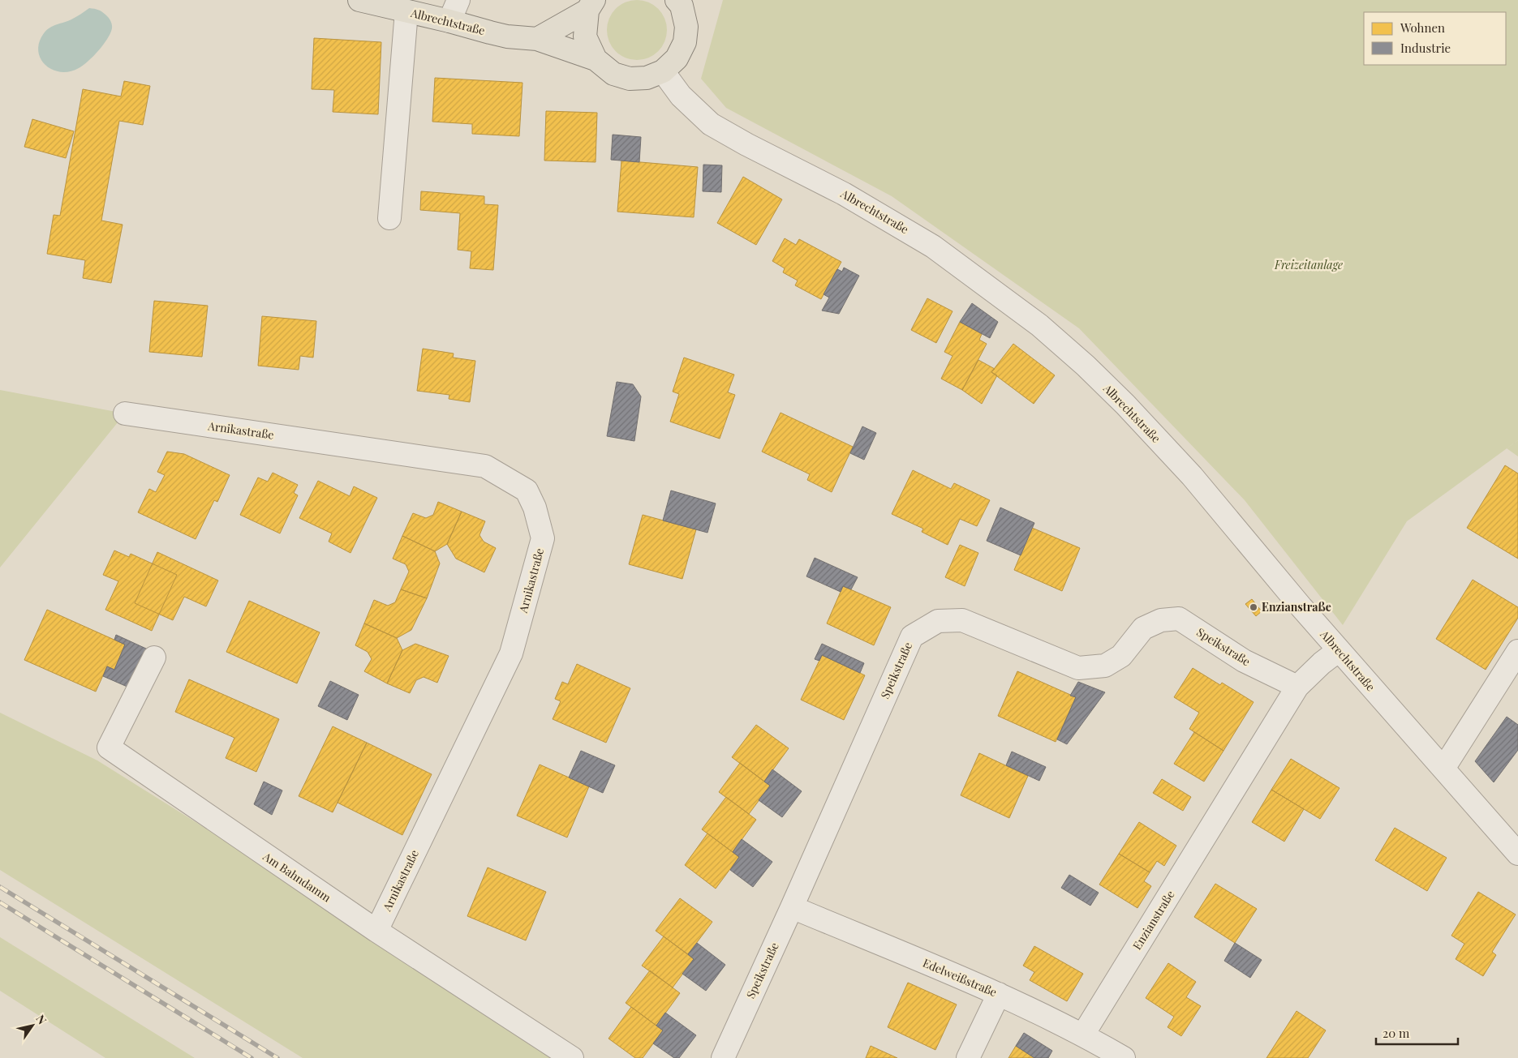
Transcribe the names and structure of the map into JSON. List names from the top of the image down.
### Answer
{
  "streets": {
    "main road": ["Albrechtstraße"],
    "street": [
      "Arnikastraße",
      "Speikstraße",
      "Am Bahndamm",
      "Enzianstraße",
      "Edelweißstraße"
    ]
  },
  "crossings": [
    ["Albrechtstraße", "Enzianstraße"],
    ["Arnikastraße", "Am Bahndamm"],
    ["Speikstraße", "Enzianstraße"],
    ["Speikstraße", "Edelweißstraße"],
    ["Enzianstraße", "Edelweißstraße"]
  ],
  "parks": ["Freizeitanlage"],
  "places": ["Enzianstraße"],
  "legend": ["Wohnen", "Industrie"],
  "scale_bar": "20 m",
  "north": "top right"
}
